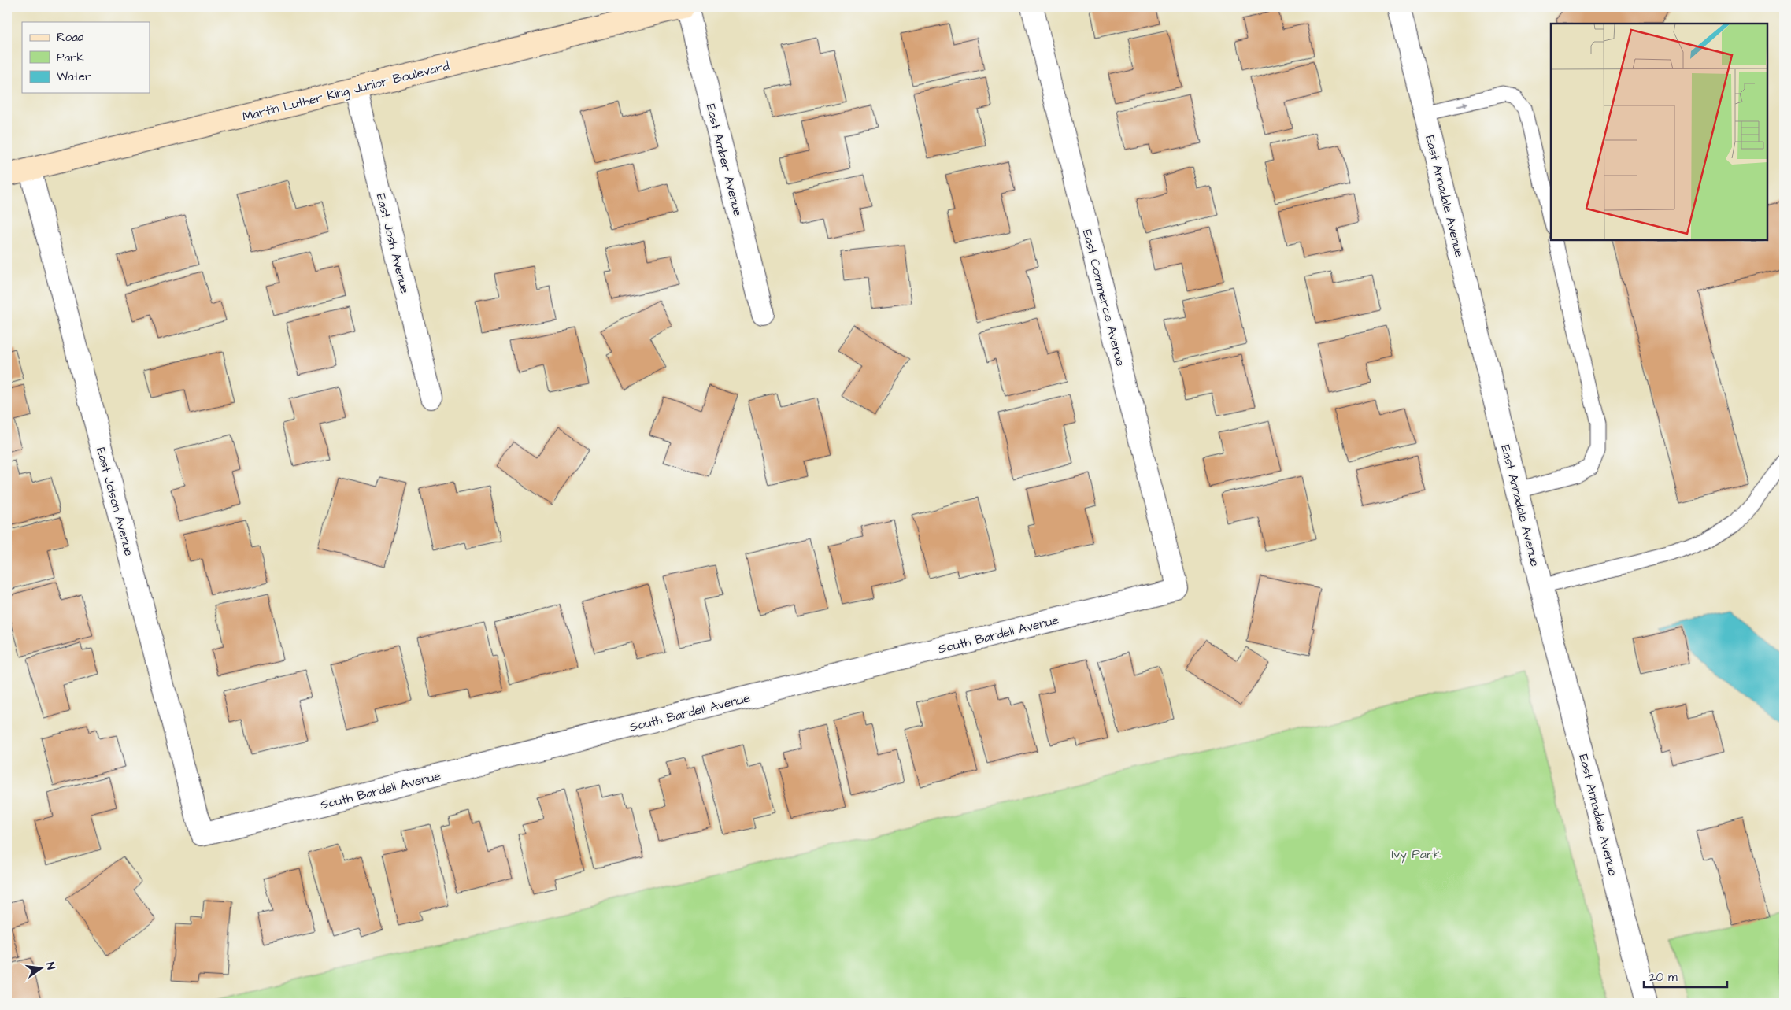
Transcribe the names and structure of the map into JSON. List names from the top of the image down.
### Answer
{
  "streets": {
    "street": [
      "Martin Luther King Junior Boulevard",
      "East Amber Avenue",
      "East Annadale Avenue",
      "East Josh Avenue",
      "East Commerce Avenue",
      "East Jolson Avenue",
      "South Bardell Avenue"
    ]
  },
  "crossings": [
    ["Martin Luther King Junior Boulevard", "East Josh Avenue"],
    ["Martin Luther King Junior Boulevard", "East Jolson Avenue"],
    ["East Commerce Avenue", "South Bardell Avenue"],
    ["East Jolson Avenue", "South Bardell Avenue"]
  ],
  "parks": ["Ivy Park"],
  "legend": ["Road", "Park", "Water"],
  "scale_bar": "20 m",
  "north": "right"
}
